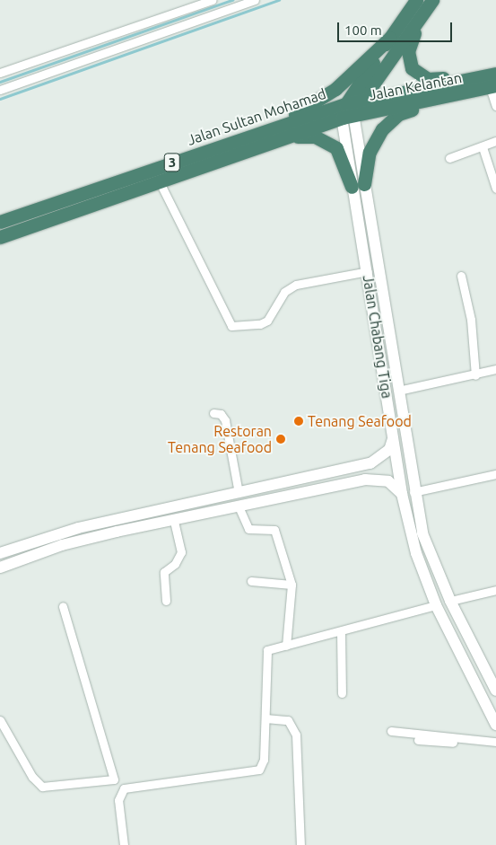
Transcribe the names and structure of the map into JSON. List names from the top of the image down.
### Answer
{
  "streets": {
    "highway": ["Jalan Kelantan", "Jalan Sultan Mohamad", "3"],
    "main road": ["Jalan Chabang Tiga"]
  },
  "crossings": [
    ["Jalan Kelantan", "Jalan Sultan Mohamad"],
    ["Jalan Kelantan", "Jalan Chabang Tiga"],
    ["Jalan Sultan Mohamad", "Jalan Chabang Tiga"]
  ],
  "places": ["Tenang Seafood", "Restoran Tenang Seafood"],
  "scale_bar": "100 m"
}
